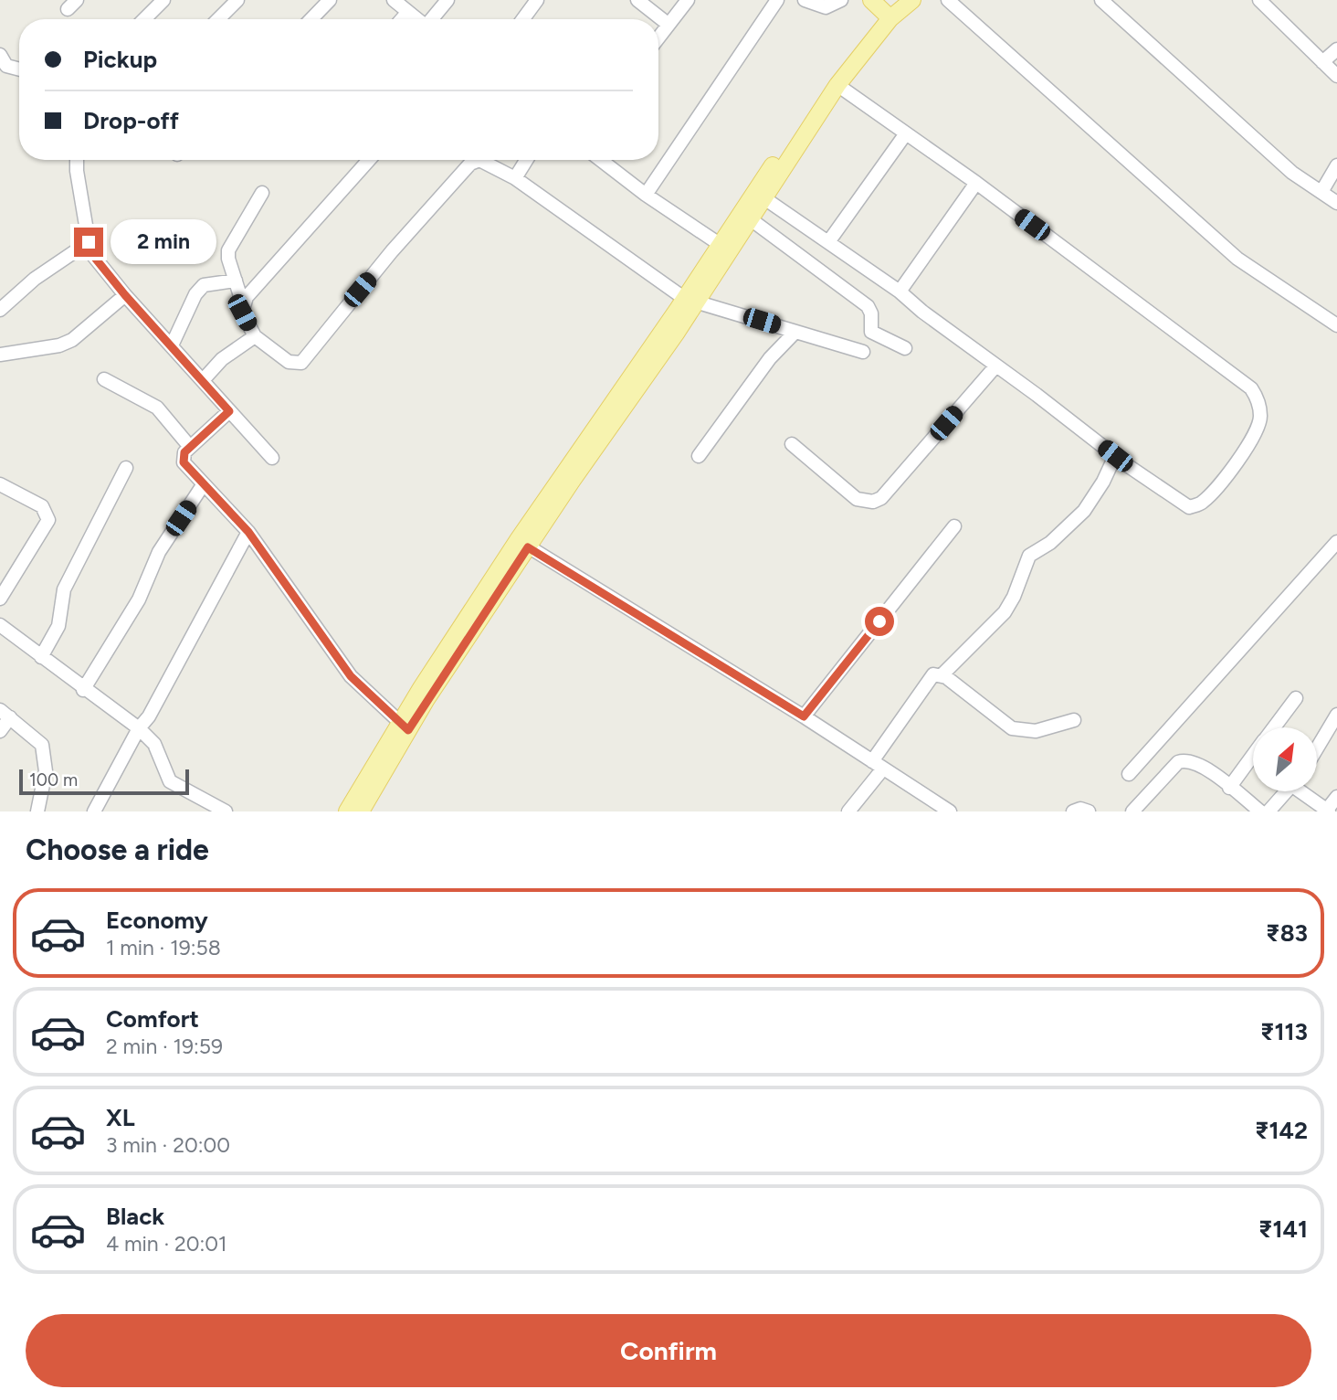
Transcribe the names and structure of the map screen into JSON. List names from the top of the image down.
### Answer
{
  "scale_bar": "100 m",
  "north": "top right",
  "page": {
    "banner": ["Pickup", "Drop-off"],
    "bubble": "2 min",
    "scale": "100 m",
    "heading": "Choose a ride",
    "list": [
      {
        "name": "Economy",
        "note": "1 min · 19:58",
        "value": "₹83"
      },
      {
        "name": "Comfort",
        "note": "2 min · 19:59",
        "value": "₹113"
      },
      {
        "name": "XL",
        "note": "3 min · 20:00",
        "value": "₹142"
      },
      {
        "name": "Black",
        "note": "4 min · 20:01",
        "value": "₹141"
      }
    ],
    "buttons": "Confirm"
  }
}
